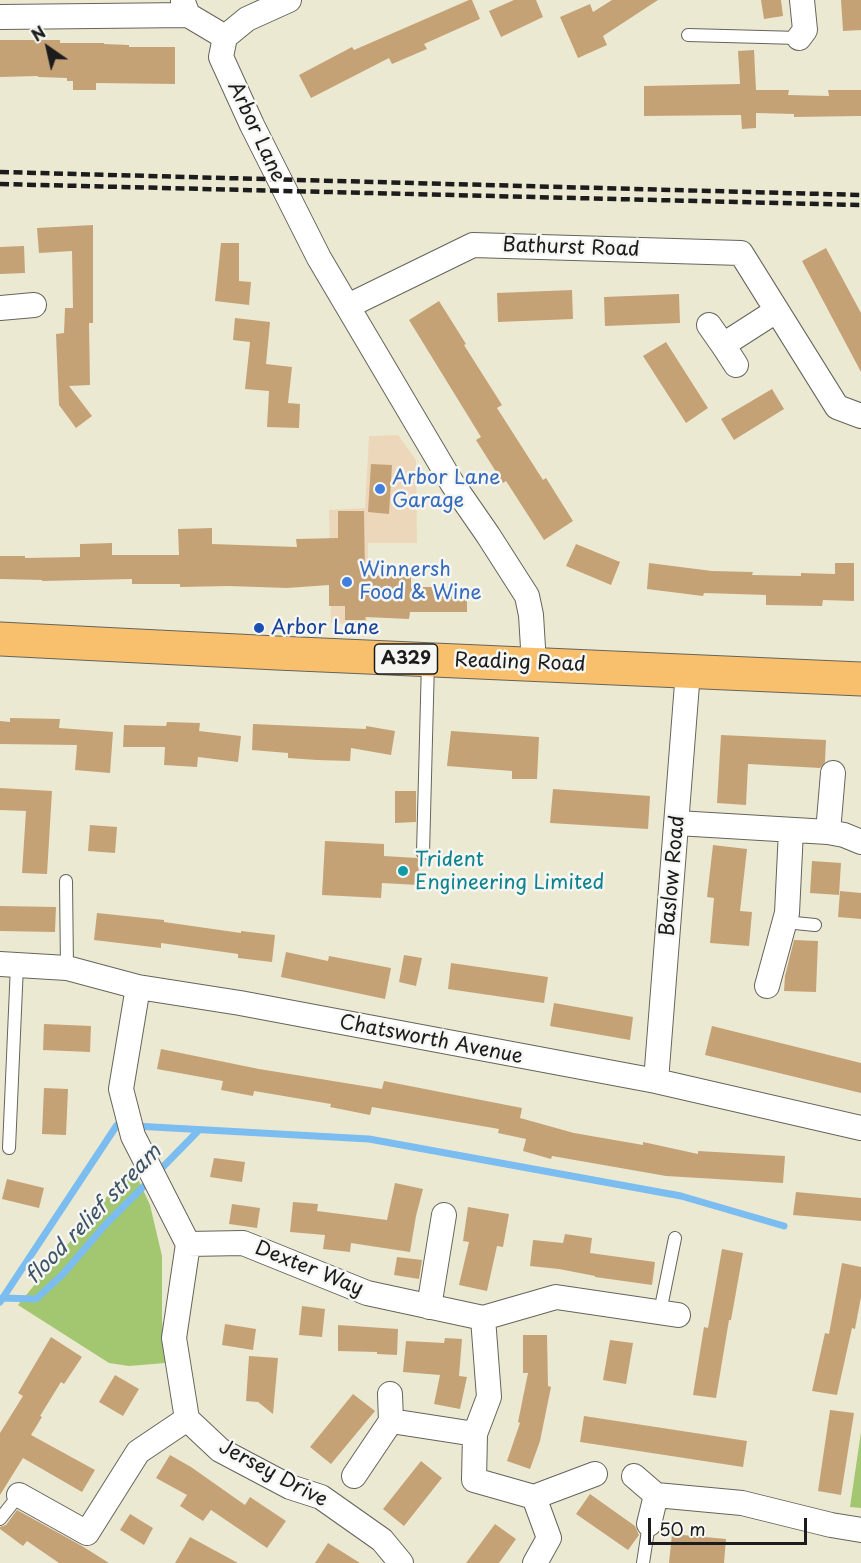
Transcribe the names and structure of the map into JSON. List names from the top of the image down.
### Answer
{
  "streets": {
    "main road": ["A329", "Reading Road"],
    "street": [
      "Arbor Lane",
      "Bathurst Road",
      "Baslow Road",
      "Chatsworth Avenue",
      "Dexter Way",
      "Jersey Drive"
    ]
  },
  "crossings": [
    ["Arbor Lane", "Bathurst Road"],
    ["Arbor Lane", "Reading Road"],
    ["Reading Road", "Baslow Road"],
    ["Baslow Road", "Chatsworth Avenue"]
  ],
  "water": ["flood relief stream"],
  "places": [
    "Arbor Lane Garage",
    "Winnersh Food & Wine",
    "Arbor Lane",
    "Trident Engineering Limited"
  ],
  "scale_bar": "50 m",
  "north": "top left"
}
